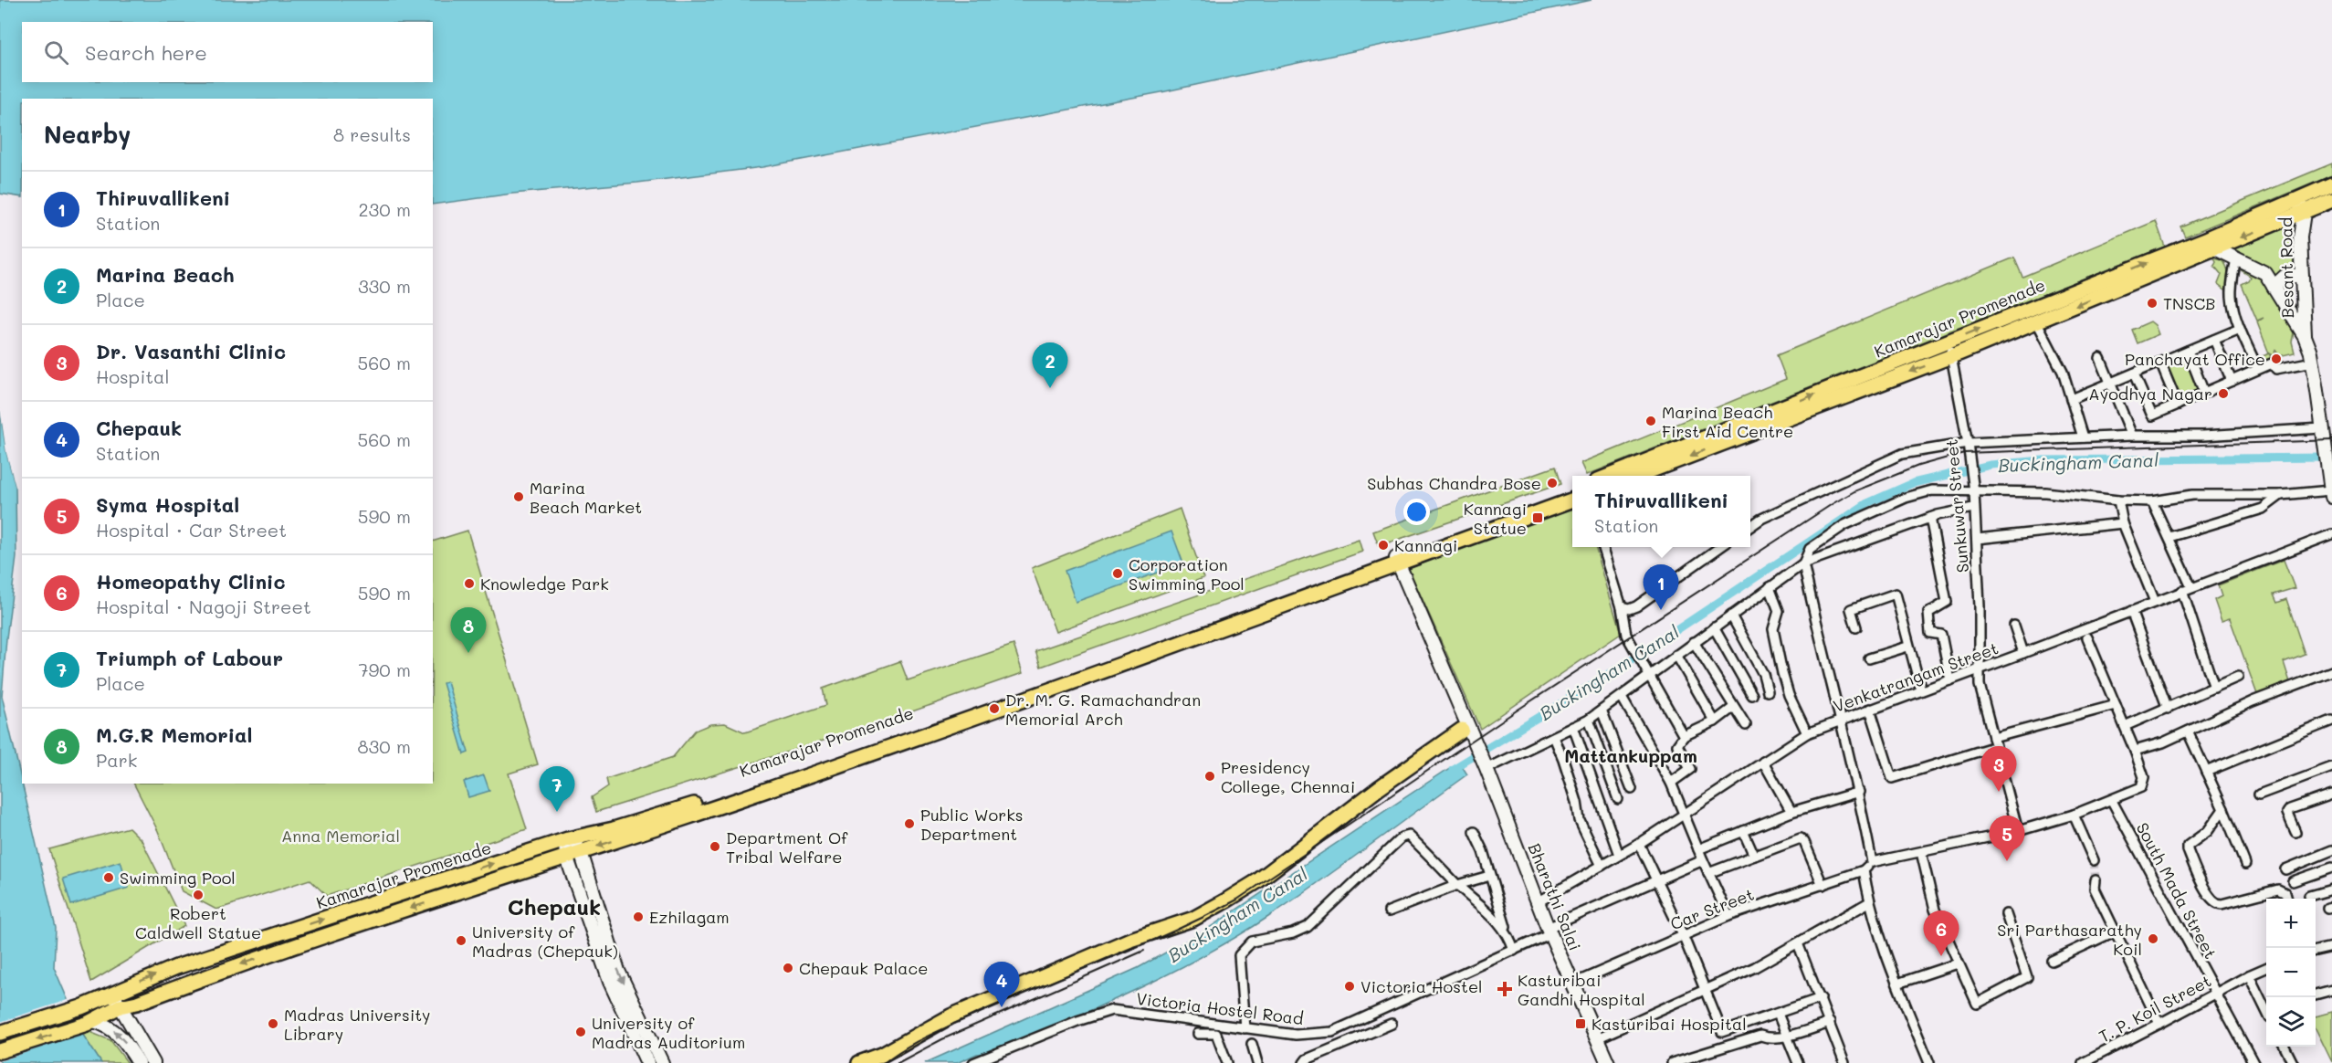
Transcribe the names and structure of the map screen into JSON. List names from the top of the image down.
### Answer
{
  "streets": {
    "main road": ["Besant Road", "Kamarajar Promenade", "Bharathi Salai"],
    "street": [
      "Sunkuwar Street",
      "Venkatrangam Street",
      "South Mada Street",
      "Car Street",
      "Victoria Hostel Road",
      "T. P. Koil Street"
    ]
  },
  "crossings": [
    ["Besant Road", "Kamarajar Promenade"],
    ["Kamarajar Promenade", "Sunkuwar Street"],
    ["Kamarajar Promenade", "Bharathi Salai"],
    ["Sunkuwar Street", "Venkatrangam Street"],
    ["Venkatrangam Street", "Bharathi Salai"],
    ["South Mada Street", "T. P. Koil Street"],
    ["Bharathi Salai", "Car Street"],
    ["Bharathi Salai", "Victoria Hostel Road"]
  ],
  "districts": ["Mattankuppam", "Chepauk"],
  "water": ["Buckingham Canal"],
  "parks": ["Anna Memorial"],
  "places": {
    "other": [
      "TNSCB",
      "Panchayat Office",
      "Ayodhya Nagar",
      "Marina Beach First Aid Centre",
      "Subhas Chandra Bose",
      "Marina Beach Market",
      "Kannagi",
      "Corporation Swimming Pool",
      "Knowledge Park",
      "Dr. M. G. Ramachandran Memorial Arch",
      "Presidency College, Chennai",
      "Public Works Department",
      "Department Of Tribal Welfare",
      "Swimming Pool",
      "Robert Caldwell Statue",
      "Ezhilagam",
      "Sri Parthasarathy Koil",
      "University of Madras (Chepauk)",
      "Chepauk Palace",
      "Victoria Hostel",
      "Madras University Library",
      "University of Madras Auditorium"
    ],
    "transit": ["Kannagi Statue", "Kasturibai Hospital"],
    "health": ["Kasturibai Gandhi Hospital"]
  },
  "page": {
    "search": "Search here",
    "heading": ["Nearby", "8 results"],
    "list": [
      {
        "mark": "1",
        "name": "Thiruvallikeni",
        "note": "Station",
        "value": "230 m"
      },
      {
        "mark": "2",
        "name": "Marina Beach",
        "note": "Place",
        "value": "330 m"
      },
      {
        "mark": "3",
        "name": "Dr. Vasanthi Clinic",
        "note": "Hospital",
        "value": "560 m"
      },
      {
        "mark": "4",
        "name": "Chepauk",
        "note": "Station",
        "value": "560 m"
      },
      {
        "mark": "5",
        "name": "Syma Hospital",
        "note": "Hospital · Car Street",
        "value": "590 m"
      },
      {
        "mark": "6",
        "name": "Homeopathy Clinic",
        "note": "Hospital · Nagoji Street",
        "value": "590 m"
      },
      {
        "mark": "7",
        "name": "Triumph of Labour",
        "note": "Place",
        "value": "790 m"
      },
      {
        "mark": "8",
        "name": "M.G.R Memorial",
        "note": "Park",
        "value": "830 m"
      }
    ],
    "pins": [
      "2",
      "1",
      "8",
      "3",
      "7",
      "5",
      "6",
      "4"
    ],
    "popup": ["Thiruvallikeni", "Station"],
    "map_buttons": ["+", "−"]
  }
}
